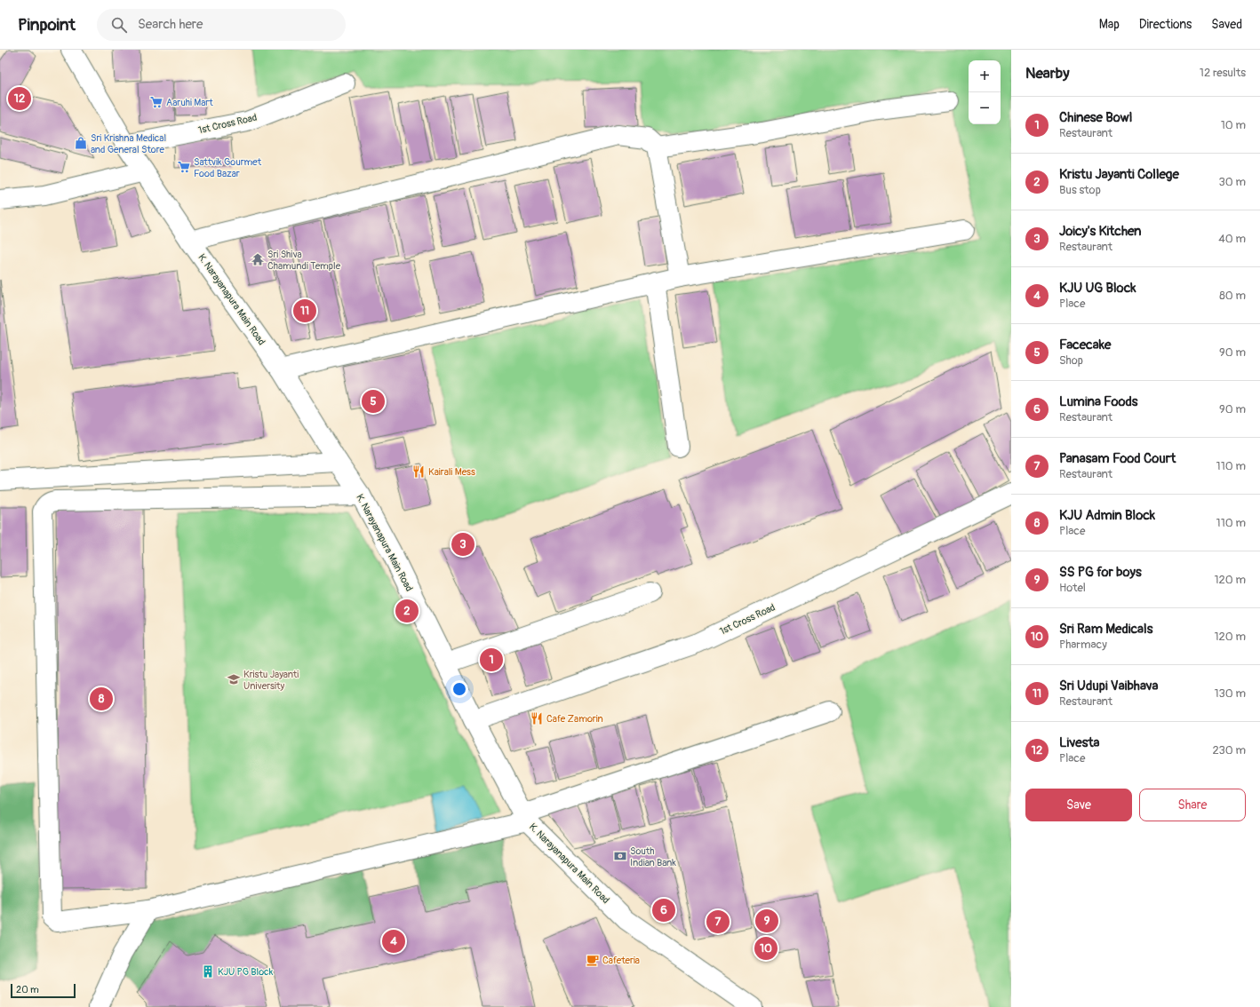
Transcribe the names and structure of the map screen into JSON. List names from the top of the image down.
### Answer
{
  "streets": {
    "street": ["1st Cross Road", "K. Narayanapura Main Road"]
  },
  "crossings": [
    ["1st Cross Road", "K. Narayanapura Main Road"]
  ],
  "places": {
    "supermarket": ["Aaruhi Mart", "Sattvik Gourmet Food Bazar"],
    "shop": ["Sri Krishna Medical and General Store"],
    "temple": ["Sri Shiva Chamundi Temple"],
    "restaurant": ["Kairali Mess", "Cafe Zamorin"],
    "school or university": ["Kristu Jayanti University"],
    "bank": ["South Indian Bank"],
    "cafe": ["Cafeteria"],
    "building": ["KJU PG Block"]
  },
  "scale_bar": "20 m",
  "page": {
    "header": "Pinpoint",
    "search": "Search here",
    "nav": ["Map", "Directions", "Saved"],
    "heading": ["Nearby", "12 results"],
    "map_buttons": ["+", "−"],
    "pins": [
      "12",
      "11",
      "5",
      "3",
      "2",
      "1",
      "8",
      "6",
      "9",
      "7",
      "4",
      "10"
    ],
    "list": [
      {
        "mark": "1",
        "name": "Chinese Bowl",
        "note": "Restaurant",
        "value": "10 m"
      },
      {
        "mark": "2",
        "name": "Kristu Jayanti College",
        "note": "Bus stop",
        "value": "30 m"
      },
      {
        "mark": "3",
        "name": "Joicy's Kitchen",
        "note": "Restaurant",
        "value": "40 m"
      },
      {
        "mark": "4",
        "name": "KJU UG Block",
        "note": "Place",
        "value": "80 m"
      },
      {
        "mark": "5",
        "name": "Facecake",
        "note": "Shop",
        "value": "90 m"
      },
      {
        "mark": "6",
        "name": "Lumina Foods",
        "note": "Restaurant",
        "value": "90 m"
      },
      {
        "mark": "7",
        "name": "Panasam Food Court",
        "note": "Restaurant",
        "value": "110 m"
      },
      {
        "mark": "8",
        "name": "KJU Admin Block",
        "note": "Place",
        "value": "110 m"
      },
      {
        "mark": "9",
        "name": "SS PG for boys",
        "note": "Hotel",
        "value": "120 m"
      },
      {
        "mark": "10",
        "name": "Sri Ram Medicals",
        "note": "Pharmacy",
        "value": "120 m"
      },
      {
        "mark": "11",
        "name": "Sri Udupi Vaibhava",
        "note": "Restaurant",
        "value": "130 m"
      },
      {
        "mark": "12",
        "name": "Livesta",
        "note": "Place",
        "value": "230 m"
      }
    ],
    "buttons": ["Save", "Share"],
    "scale": "20 m"
  }
}
